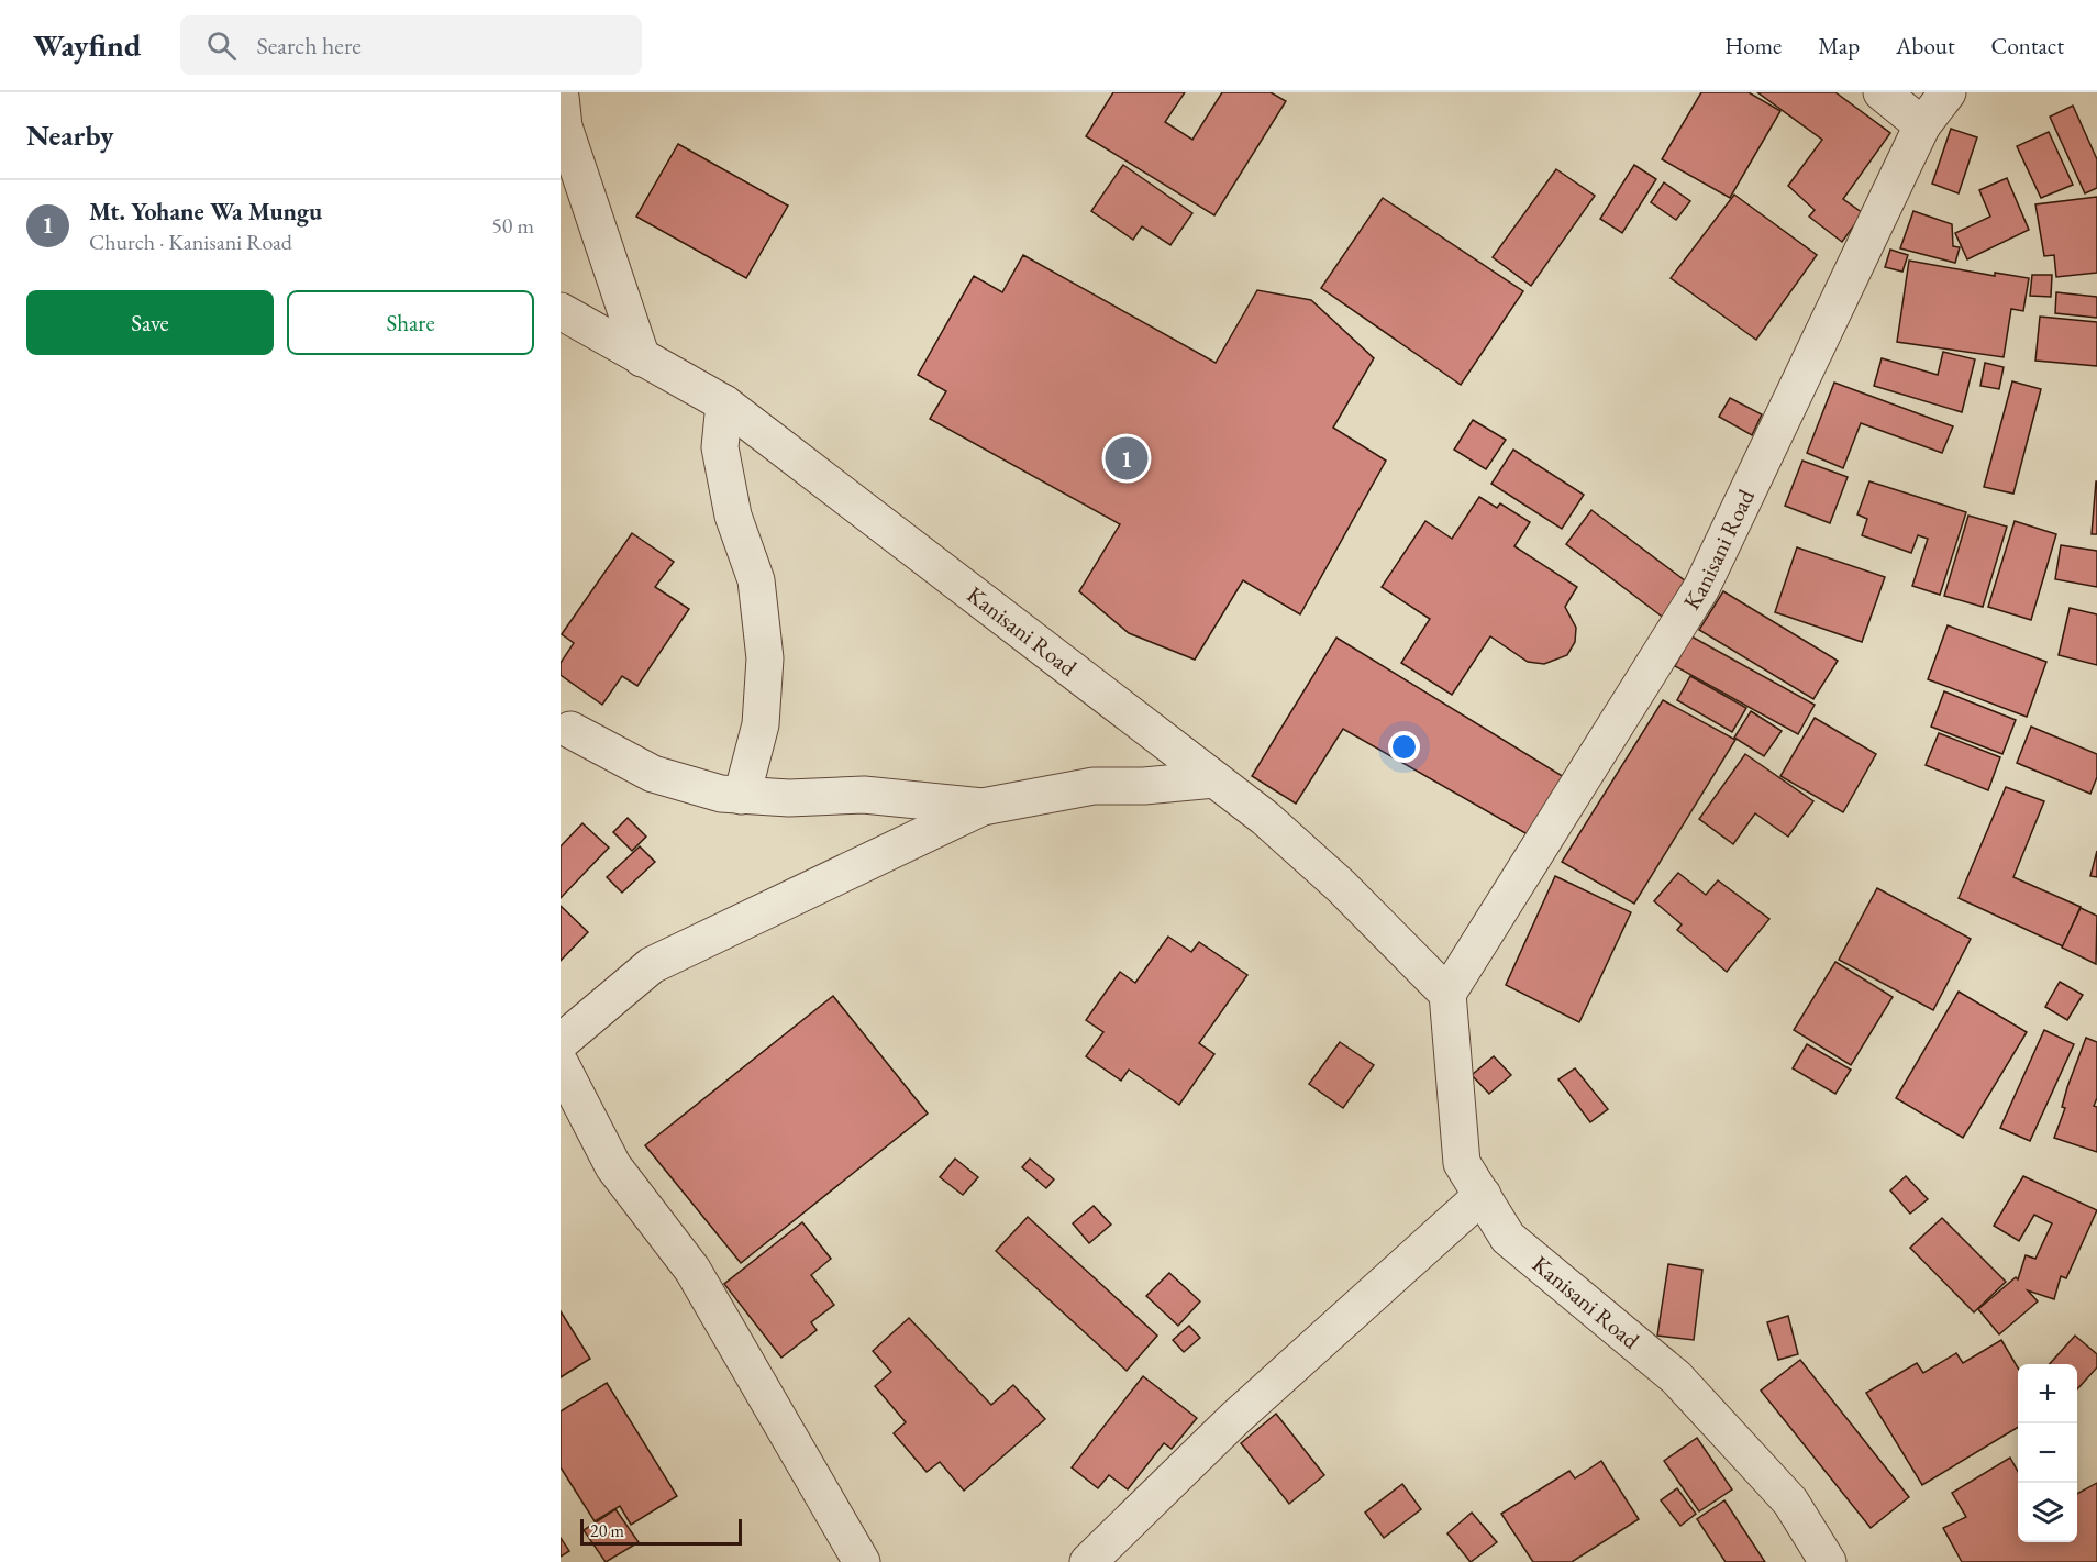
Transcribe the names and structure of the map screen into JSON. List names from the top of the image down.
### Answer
{
  "streets": {
    "street": ["Kanisani Road"]
  },
  "scale_bar": "20 m",
  "page": {
    "header": "Wayfind",
    "search": "Search here",
    "nav": [
      "Home",
      "Map",
      "About",
      "Contact"
    ],
    "heading": "Nearby",
    "list": [
      {
        "mark": "1",
        "name": "Mt. Yohane Wa Mungu",
        "note": "Church · Kanisani Road",
        "value": "50 m"
      }
    ],
    "buttons": ["Save", "Share"],
    "pins": "1",
    "map_buttons": ["+", "−"],
    "scale": "20 m"
  }
}
